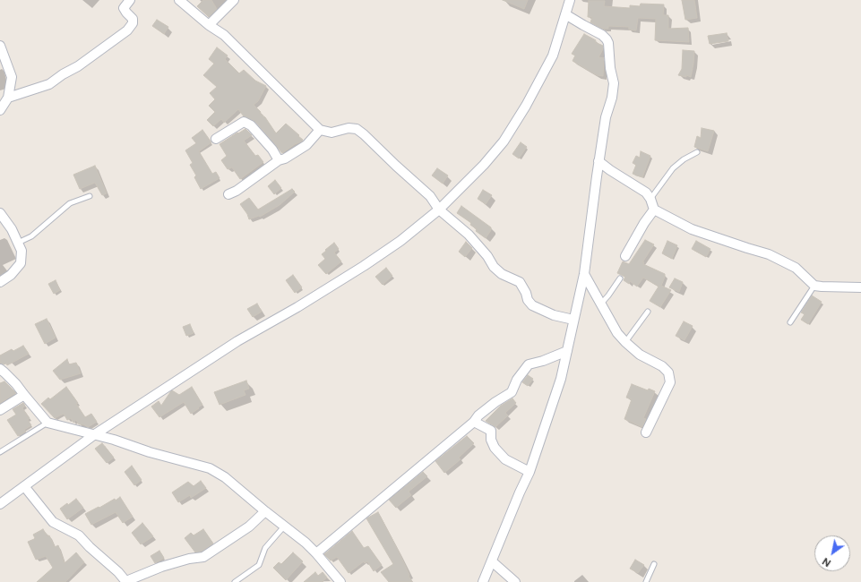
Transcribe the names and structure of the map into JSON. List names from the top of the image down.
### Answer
{
  "north": "bottom left"
}
